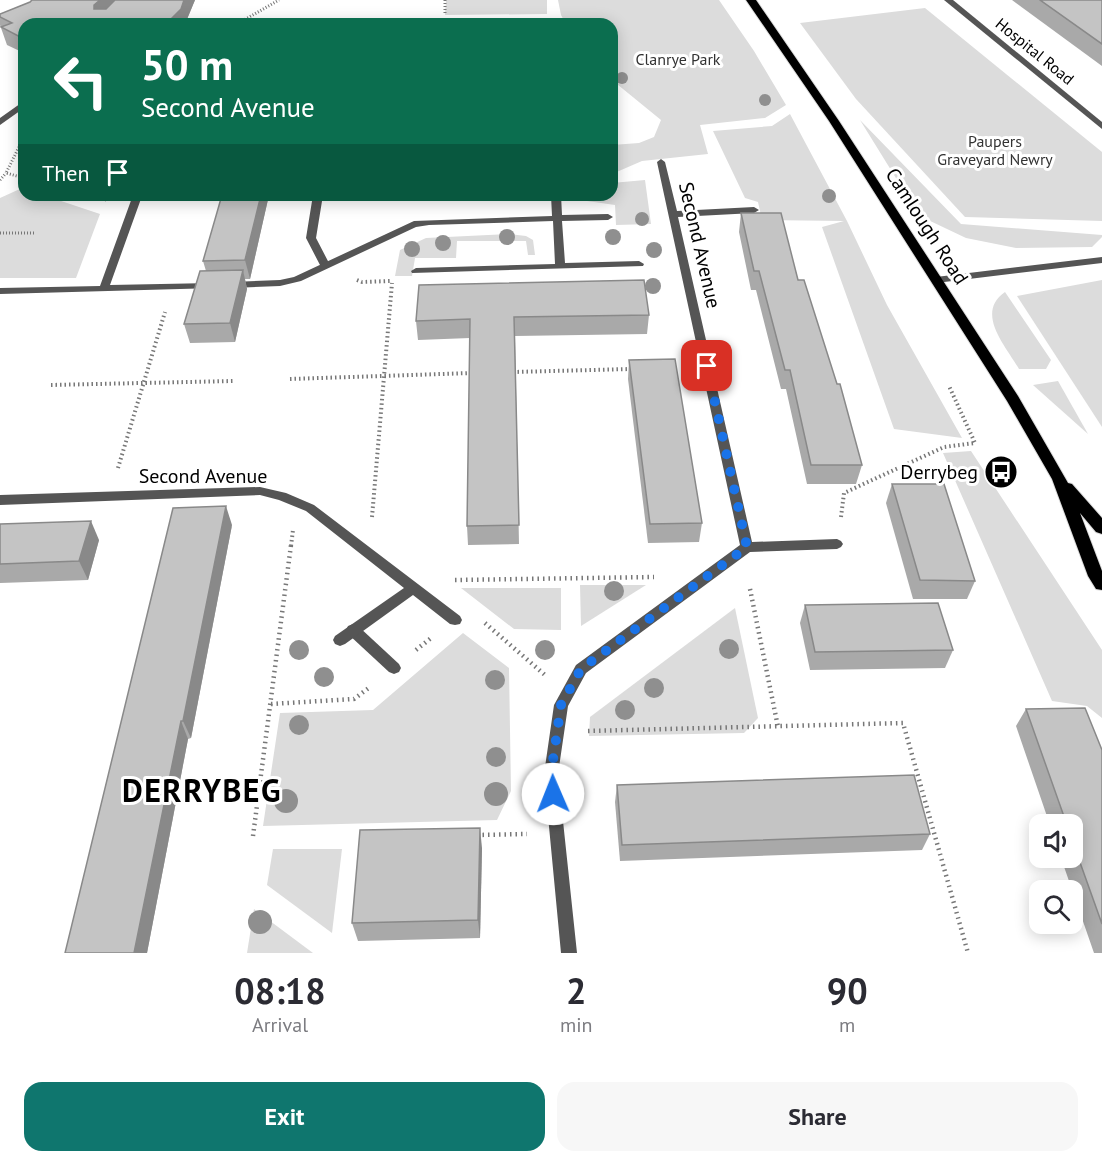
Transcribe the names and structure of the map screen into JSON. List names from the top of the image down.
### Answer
{
  "streets": {
    "main road": ["Camlough Road"],
    "street": ["Hospital Road", "Second Avenue"]
  },
  "districts": ["DERRYBEG"],
  "parks": ["Clanrye Park", "Paupers Graveyard Newry"],
  "places": {
    "bus stop": ["Derrybeg"]
  },
  "page": {
    "turn": ["50 m", "Second Avenue"],
    "then": "Then",
    "eta": [
      "08:18",
      "Arrival",
      "2",
      "min",
      "90",
      "m"
    ],
    "buttons": ["Exit", "Share"]
  }
}
